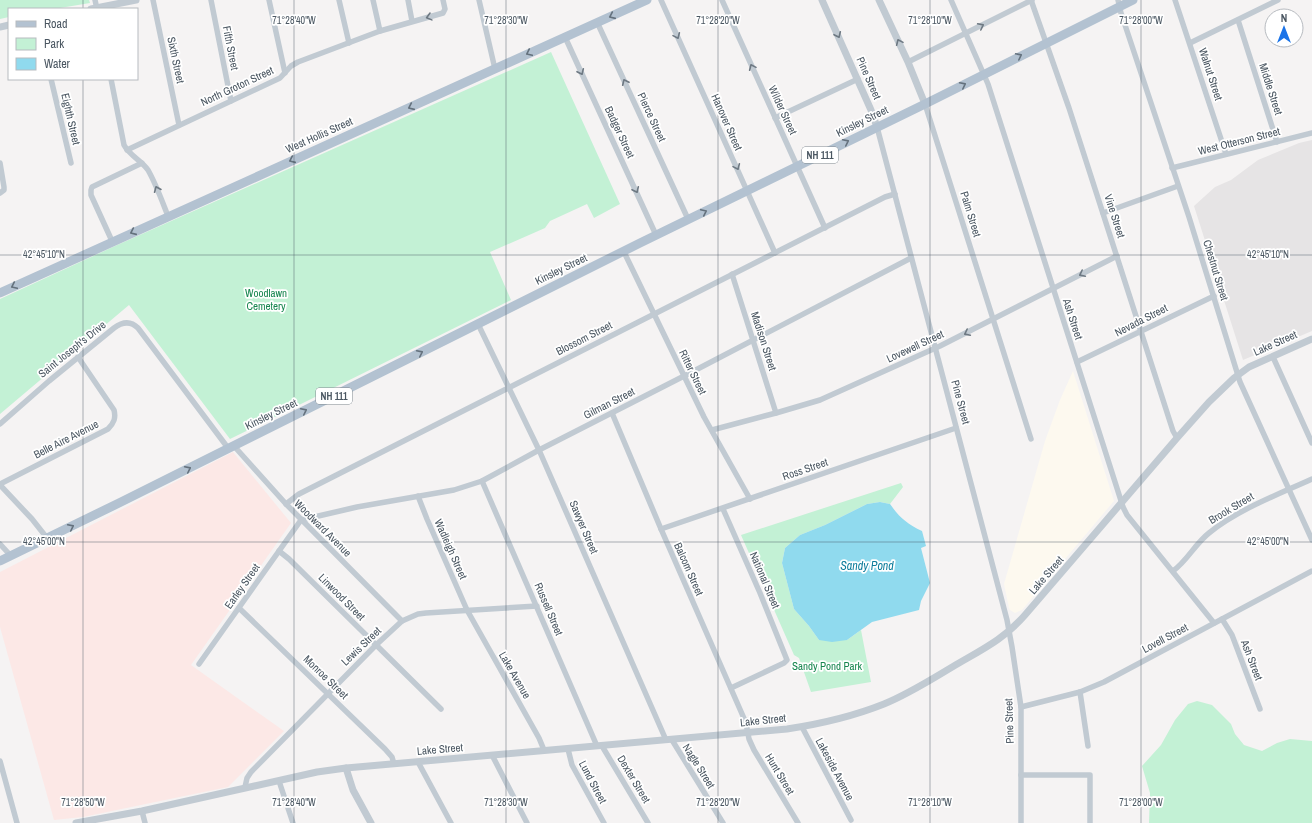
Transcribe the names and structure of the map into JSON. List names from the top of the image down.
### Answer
{
  "streets": {
    "main road": ["Kinsley Street", "West Hollis Street", "NH 111"],
    "street": [
      "Fifth Street",
      "Sixth Street",
      "Walnut Street",
      "Pine Street",
      "North Groton Street",
      "Middle Street",
      "Wilder Street",
      "Pierce Street",
      "Eighth Street",
      "Hanover Street",
      "Badger Street",
      "West Otterson Street",
      "Palm Street",
      "Vine Street",
      "Chestnut Street",
      "Ash Street",
      "Nevada Street",
      "Blossom Street",
      "Madison Street",
      "Lake Street",
      "Lovewell Street",
      "Saint Joseph's Drive",
      "Ritter Street",
      "Gilman Street",
      "Belle Aire Avenue",
      "Ross Street",
      "Brook Street",
      "Sawyer Street",
      "Woodward Avenue",
      "Wadleigh Street",
      "Balcom Street",
      "National Street",
      "Earley Street",
      "Linwood Street",
      "Russell Street",
      "Lovell Street",
      "Lewis Street",
      "Lake Avenue",
      "Monroe Street",
      "Nagle Street",
      "Lakeside Avenue",
      "Hunt Street",
      "Dexter Street",
      "Lund Street"
    ]
  },
  "crossings": [
    ["Fifth Street", "North Groton Street"],
    ["Sixth Street", "North Groton Street"],
    ["Walnut Street", "West Otterson Street"],
    ["Pine Street", "Kinsley Street"],
    ["Pine Street", "Blossom Street"],
    ["Pine Street", "Lake Street"],
    ["Pine Street", "Lovewell Street"],
    ["Pine Street", "Gilman Street"],
    ["Pine Street", "Ross Street"],
    ["Pine Street", "Lovell Street"],
    ["Middle Street", "West Otterson Street"],
    ["Wilder Street", "Kinsley Street"],
    ["Wilder Street", "Blossom Street"],
    ["Pierce Street", "Kinsley Street"],
    ["Pierce Street", "West Hollis Street"],
    ["Kinsley Street", "Hanover Street"],
    ["Kinsley Street", "Badger Street"],
    ["Kinsley Street", "Palm Street"],
    ["Kinsley Street", "Vine Street"],
    ["Kinsley Street", "Chestnut Street"],
    ["Kinsley Street", "Ash Street"],
    ["Kinsley Street", "Saint Joseph's Drive"],
    ["Kinsley Street", "Ritter Street"],
    ["Kinsley Street", "Sawyer Street"],
    ["Kinsley Street", "Woodward Avenue"],
    ["Hanover Street", "Blossom Street"],
    ["Badger Street", "West Hollis Street"],
    ["West Otterson Street", "Chestnut Street"],
    ["Palm Street", "Lovewell Street"],
    ["Vine Street", "Nevada Street"],
    ["Vine Street", "Lake Street"],
    ["Vine Street", "Lovewell Street"],
    ["Chestnut Street", "Nevada Street"],
    ["Chestnut Street", "Lake Street"],
    ["Chestnut Street", "Brook Street"],
    ["Ash Street", "Nevada Street"],
    ["Ash Street", "Lake Street"],
    ["Ash Street", "Lovewell Street"],
    ["Ash Street", "Brook Street"],
    ["Ash Street", "Lovell Street"],
    ["Blossom Street", "Madison Street"],
    ["Blossom Street", "Ritter Street"],
    ["Blossom Street", "Sawyer Street"],
    ["Blossom Street", "Woodward Avenue"],
    ["Madison Street", "Lovewell Street"],
    ["Madison Street", "Gilman Street"],
    ["Lake Street", "Sawyer Street"],
    ["Lake Street", "Balcom Street"],
    ["Lake Street", "Russell Street"],
    ["Lake Street", "Lewis Street"],
    ["Lake Street", "Lake Avenue"],
    ["Lake Street", "Monroe Street"],
    ["Lake Street", "Nagle Street"],
    ["Lake Street", "Lakeside Avenue"],
    ["Lake Street", "Hunt Street"],
    ["Lake Street", "Dexter Street"],
    ["Lake Street", "Lund Street"],
    ["Lovewell Street", "Ritter Street"],
    ["Saint Joseph's Drive", "Belle Aire Avenue"],
    ["Saint Joseph's Drive", "Woodward Avenue"],
    ["Ritter Street", "Gilman Street"],
    ["Ritter Street", "Ross Street"],
    ["Gilman Street", "Sawyer Street"],
    ["Gilman Street", "Woodward Avenue"],
    ["Gilman Street", "Wadleigh Street"],
    ["Gilman Street", "Balcom Street"],
    ["Gilman Street", "Earley Street"],
    ["Gilman Street", "Russell Street"],
    ["Ross Street", "Balcom Street"],
    ["Ross Street", "National Street"],
    ["Sawyer Street", "Nagle Street"],
    ["Woodward Avenue", "Earley Street"],
    ["Woodward Avenue", "Lewis Street"],
    ["Wadleigh Street", "Lewis Street"],
    ["Wadleigh Street", "Lake Avenue"],
    ["Balcom Street", "National Street"],
    ["Balcom Street", "Hunt Street"],
    ["Earley Street", "Linwood Street"],
    ["Earley Street", "Monroe Street"],
    ["Linwood Street", "Lewis Street"],
    ["Russell Street", "Lewis Street"],
    ["Russell Street", "Dexter Street"],
    ["Lewis Street", "Lake Avenue"],
    ["Lewis Street", "Monroe Street"]
  ],
  "one_way": [
    "Wilder Street",
    "Pierce Street",
    "Kinsley Street",
    "Hanover Street",
    "Badger Street",
    "West Hollis Street"
  ],
  "water": ["Sandy Pond"],
  "parks": ["Woodlawn Cemetery", "Sandy Pond Park"],
  "legend": ["Road", "Park", "Water"],
  "north": "top",
  "coordinates": [
    "71°28'40\"W",
    "71°28'30\"W",
    "71°28'20\"W",
    "71°28'10\"W",
    "71°28'00\"W",
    "42°45'10\"N",
    "42°45'00\"N",
    "71°28'50\"W"
  ]
}
